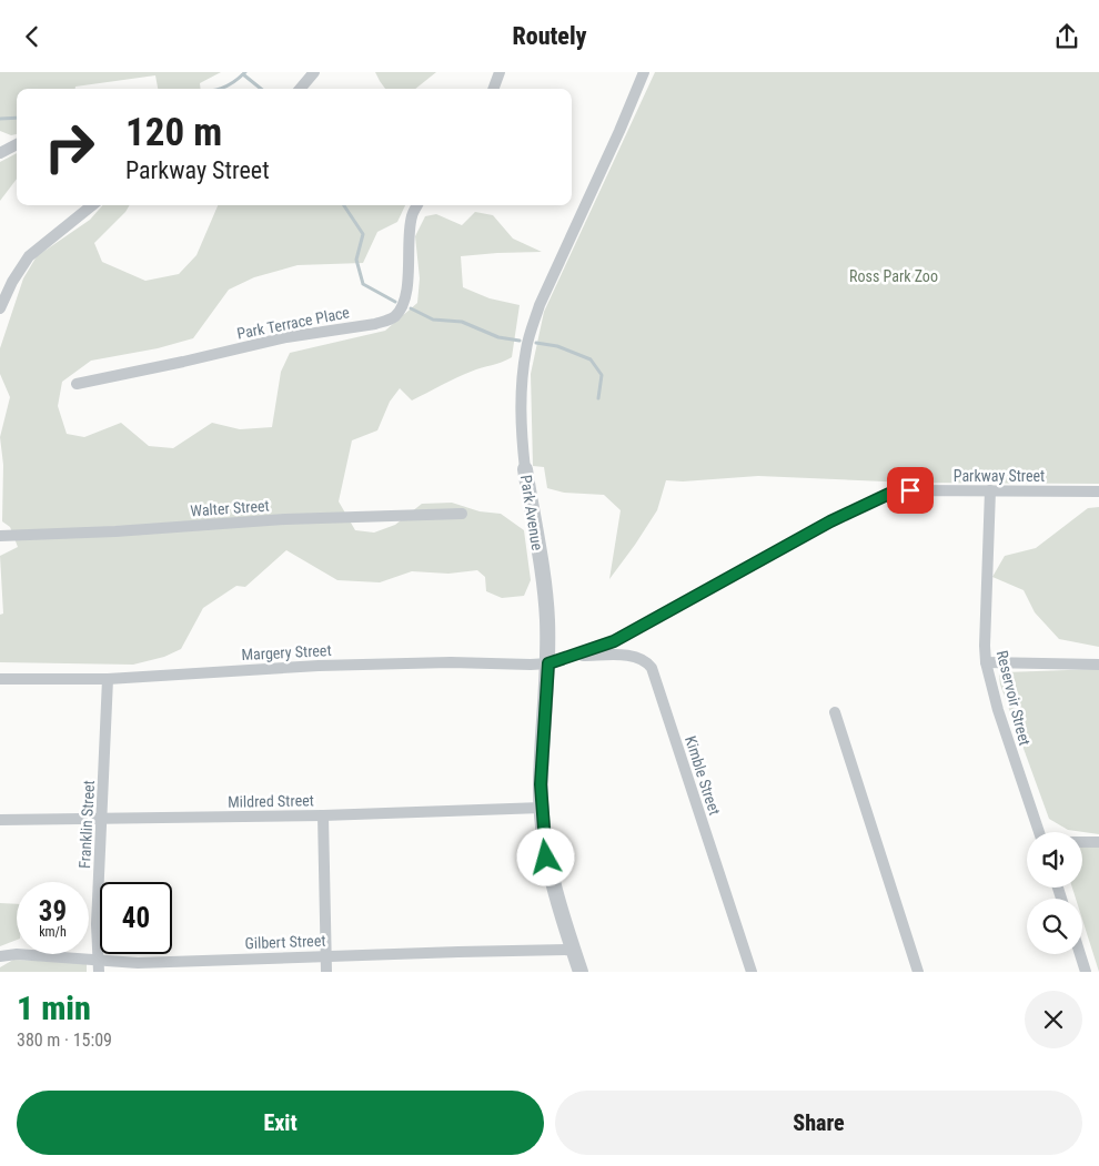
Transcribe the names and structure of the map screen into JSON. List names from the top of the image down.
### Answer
{
  "streets": {
    "street": [
      "Park Terrace Place",
      "Parkway Street",
      "Walter Street",
      "Park Avenue",
      "Margery Street",
      "Reservoir Street",
      "Kimble Street",
      "Mildred Street",
      "Franklin Street",
      "Gilbert Street"
    ]
  },
  "crossings": [
    ["Parkway Street", "Margery Street"],
    ["Parkway Street", "Reservoir Street"],
    ["Parkway Street", "Kimble Street"],
    ["Park Avenue", "Margery Street"],
    ["Park Avenue", "Mildred Street"],
    ["Park Avenue", "Gilbert Street"],
    ["Margery Street", "Kimble Street"],
    ["Margery Street", "Franklin Street"],
    ["Mildred Street", "Franklin Street"],
    ["Franklin Street", "Gilbert Street"]
  ],
  "parks": ["Ross Park Zoo"],
  "page": {
    "header": "Routely",
    "turn": ["120 m", "Parkway Street"],
    "speed": "39 km/h",
    "limit": "40",
    "heading": ["1 min", "380 m · 15:09"],
    "buttons": ["Exit", "Share"]
  }
}
